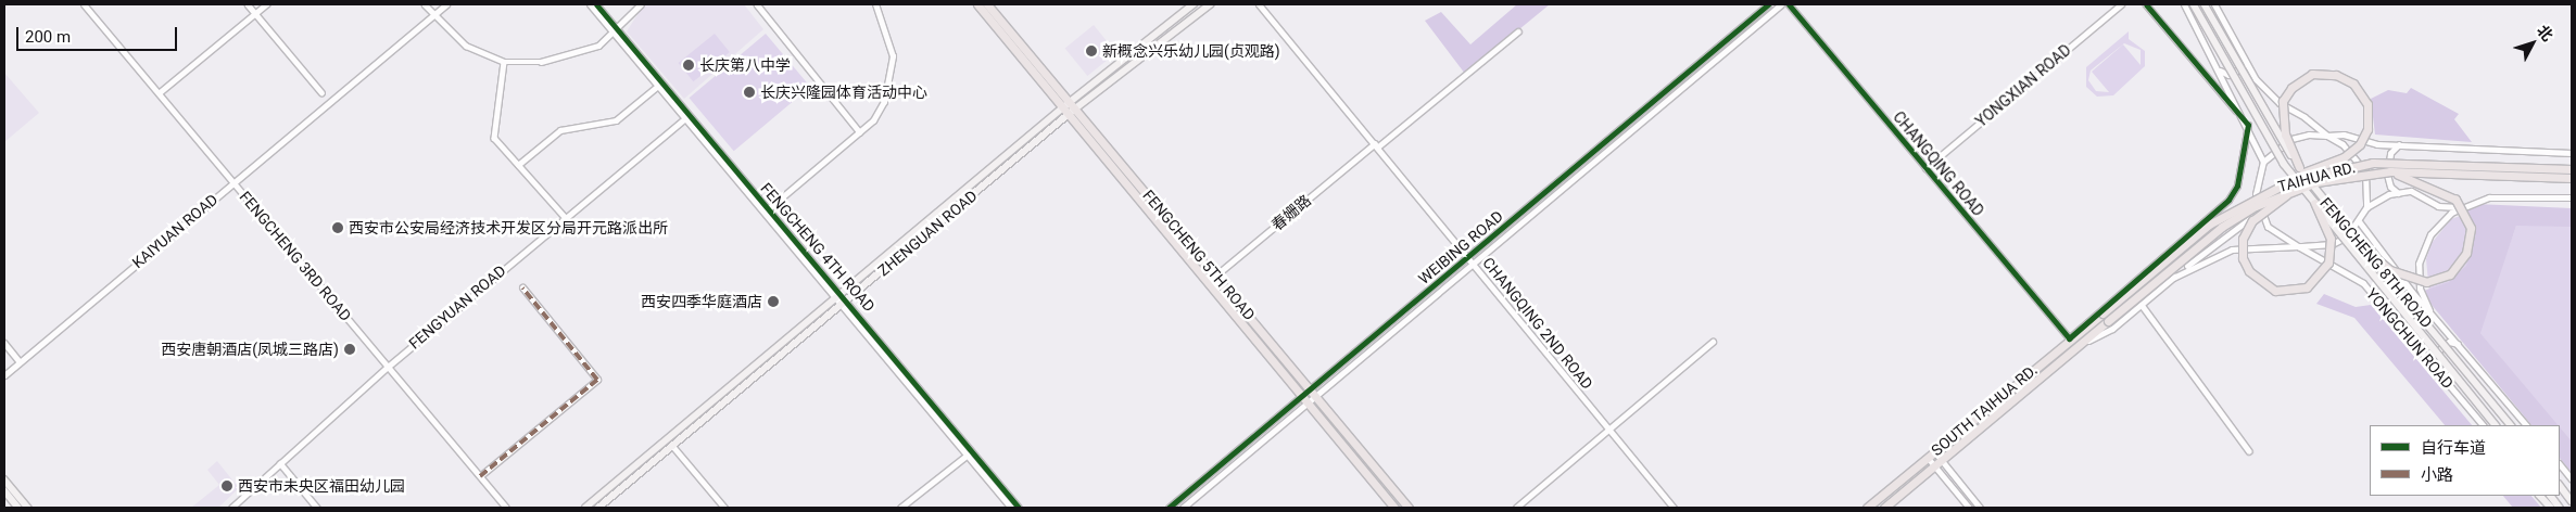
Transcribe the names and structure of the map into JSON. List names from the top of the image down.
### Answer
{
  "streets": {
    "main road": [
      "TAIHUA RD.",
      "ZHENGUAN ROAD",
      "FENGCHENG 5TH ROAD",
      "FENGCHENG 8TH ROAD",
      "SOUTH TAIHUA RD."
    ],
    "street": [
      "YONGXIAN ROAD",
      "CHANGQING ROAD",
      "春姗路",
      "KAIYUAN ROAD",
      "FENGCHENG 4TH ROAD",
      "WEIBING ROAD",
      "FENGCHENG 3RD ROAD",
      "FENGYUAN ROAD",
      "CHANGQING 2ND ROAD",
      "YONGCHUN ROAD"
    ]
  },
  "crossings": [
    ["YONGXIAN ROAD", "CHANGQING ROAD"],
    ["CHANGQING ROAD", "SOUTH TAIHUA RD."],
    ["TAIHUA RD.", "SOUTH TAIHUA RD."],
    ["春姗路", "FENGCHENG 5TH ROAD"],
    ["春姗路", "CHANGQING 2ND ROAD"],
    ["KAIYUAN ROAD", "FENGCHENG 3RD ROAD"],
    ["ZHENGUAN ROAD", "FENGCHENG 4TH ROAD"],
    ["ZHENGUAN ROAD", "FENGCHENG 5TH ROAD"],
    ["FENGCHENG 4TH ROAD", "FENGYUAN ROAD"],
    ["WEIBING ROAD", "FENGCHENG 5TH ROAD"],
    ["WEIBING ROAD", "CHANGQING 2ND ROAD"],
    ["FENGCHENG 3RD ROAD", "FENGYUAN ROAD"]
  ],
  "places": [
    "新概念兴乐幼儿园(贞观路)",
    "长庆第八中学",
    "长庆兴隆园体育活动中心",
    "西安市公安局经济技术开发区分局开元路派出所",
    "西安四季华庭酒店",
    "西安唐朝酒店(凤城三路店)",
    "西安市未央区福田幼儿园"
  ],
  "legend": ["自行车道", "小路"],
  "scale_bar": "200 m",
  "north": "top right"
}
